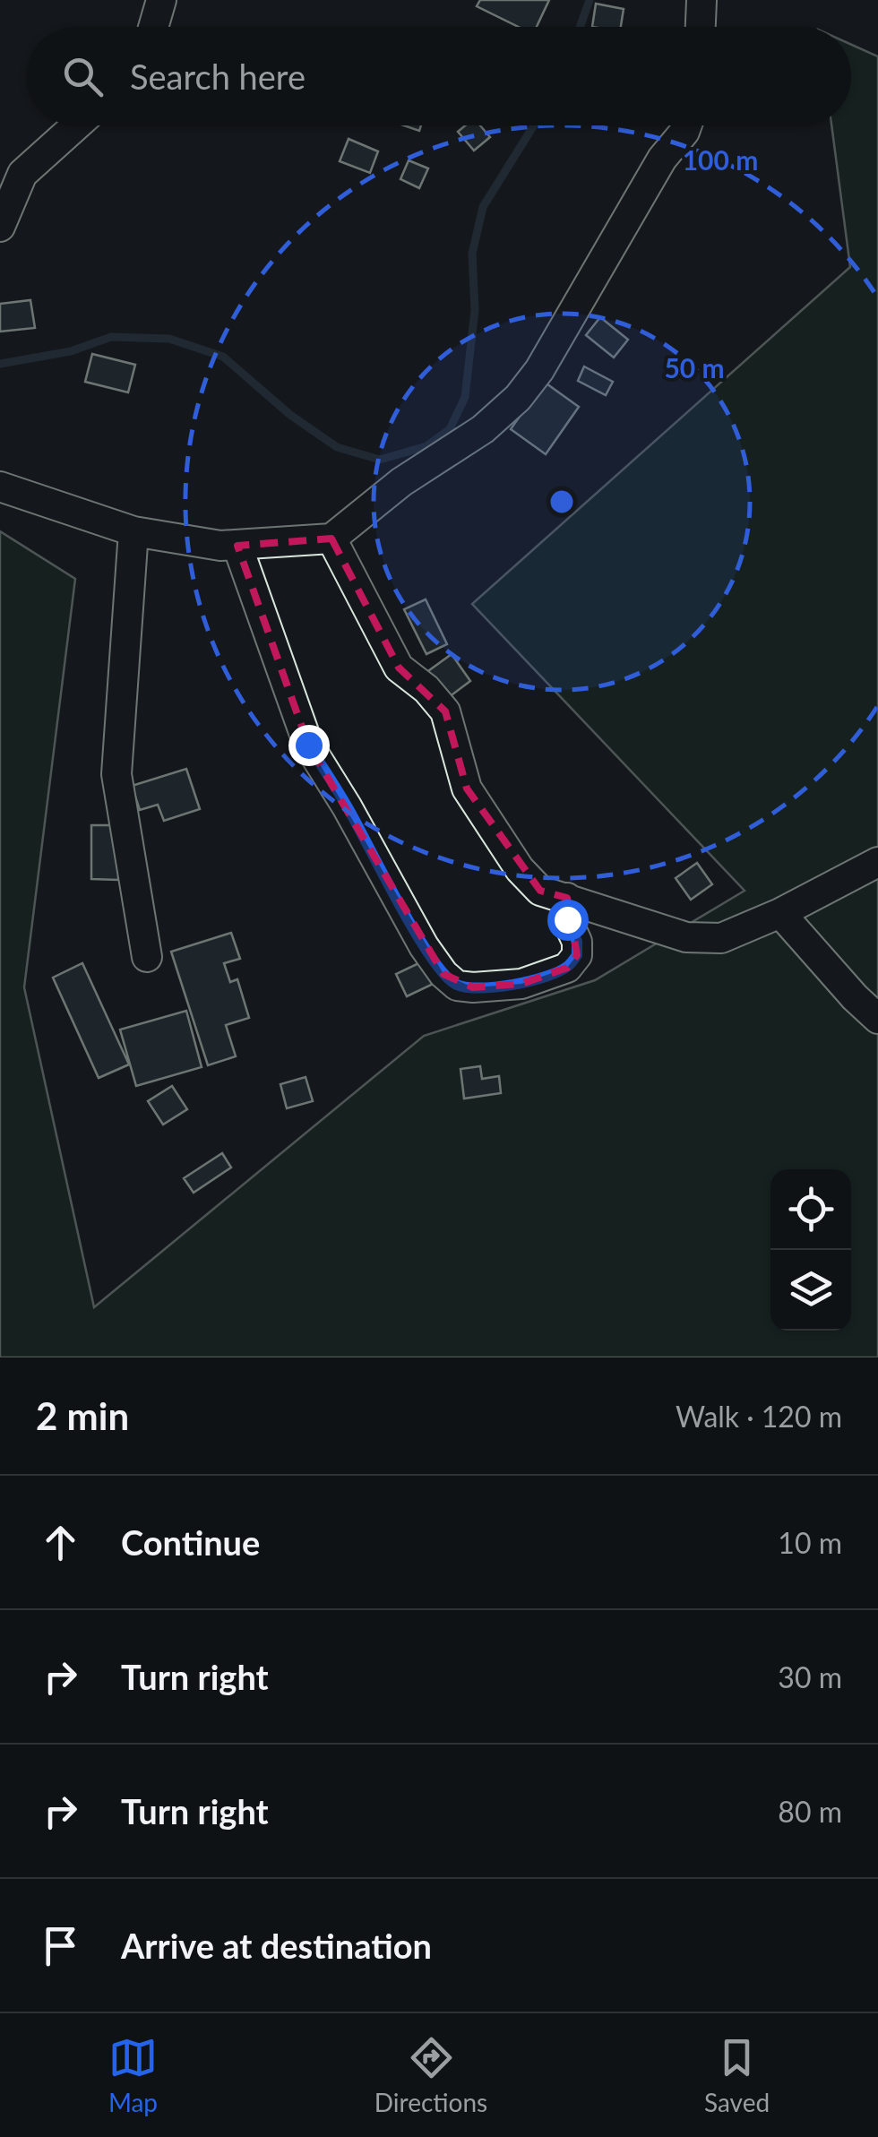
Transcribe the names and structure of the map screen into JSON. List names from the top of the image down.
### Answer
{
  "page": {
    "search": "Search here",
    "heading": ["2 min", "Walk · 120 m"],
    "list": [
      ["Continue", "10 m"],
      ["Turn right", "30 m"],
      ["Turn right", "80 m"],
      "Arrive at destination"
    ],
    "nav": ["Map", "Directions", "Saved"]
  },
  "rings": ["100 m", "50 m"]
}
